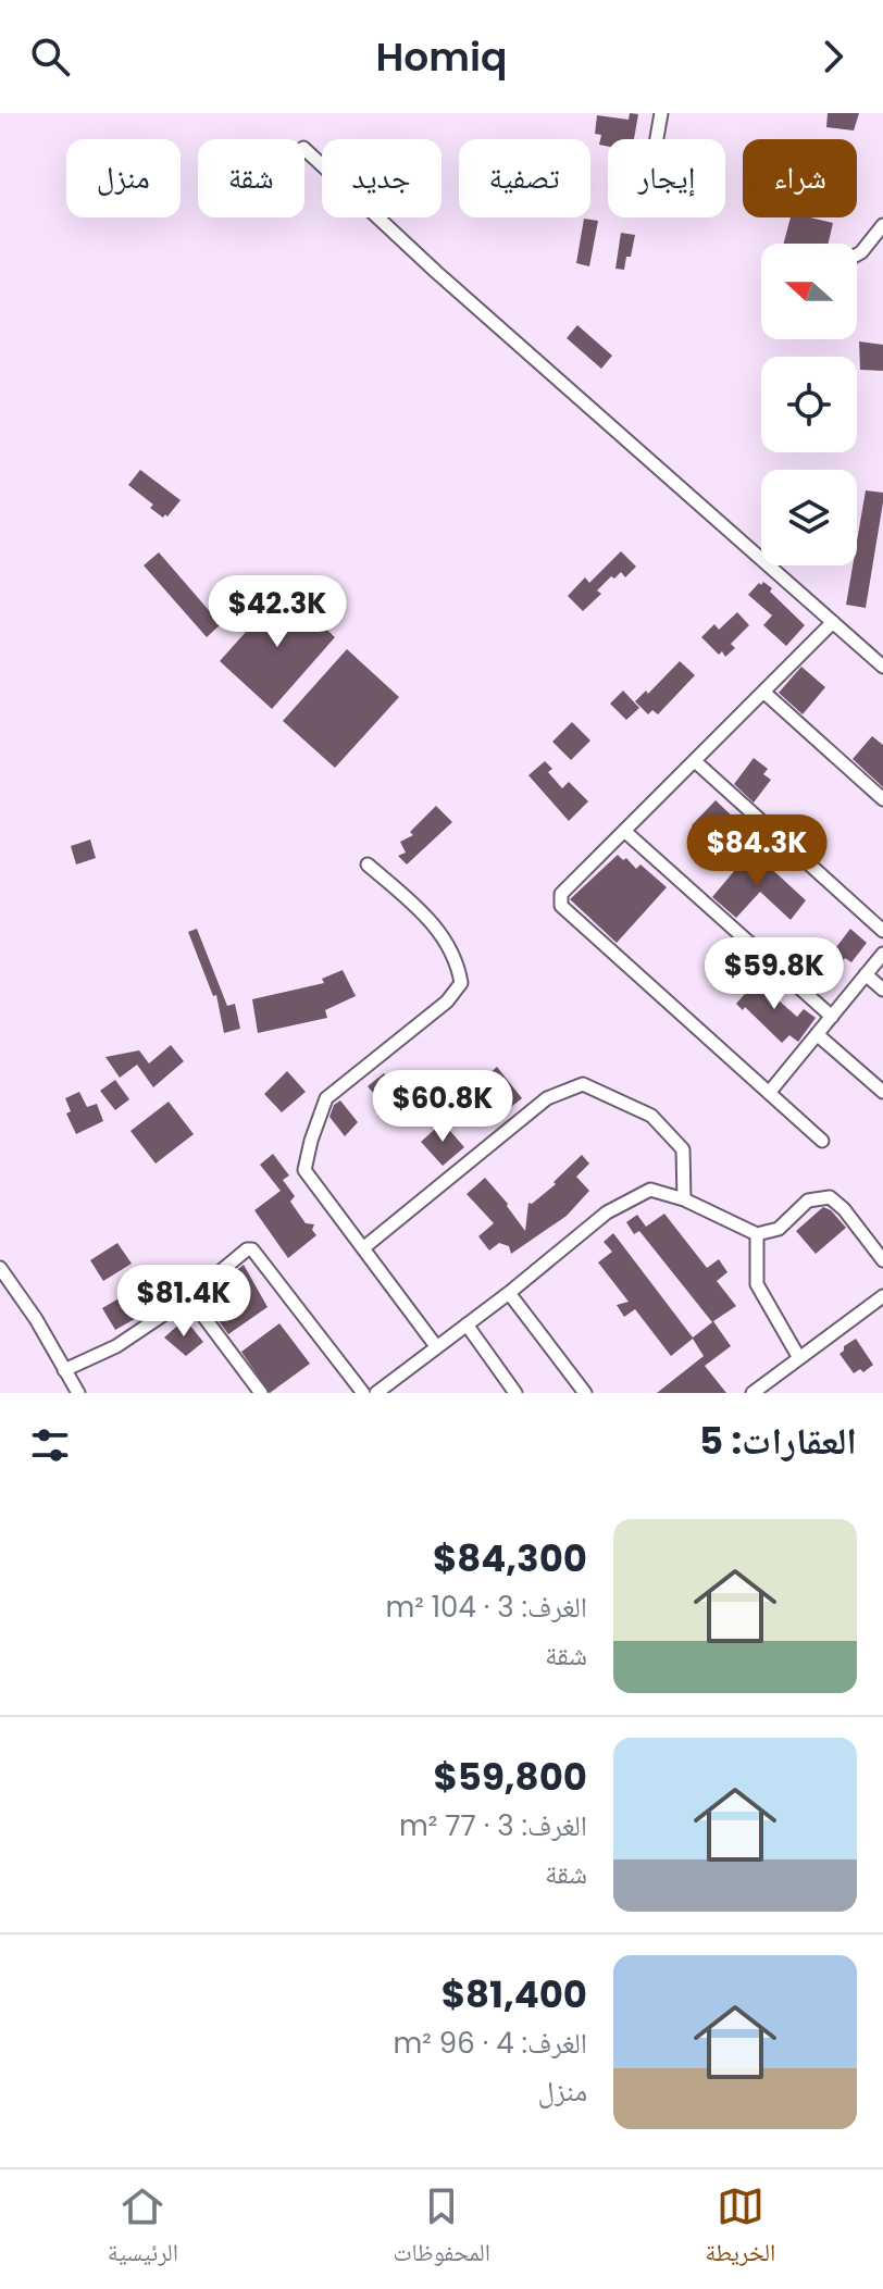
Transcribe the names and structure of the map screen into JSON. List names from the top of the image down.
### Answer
{
  "north": "left",
  "page": {
    "header": "Homiq",
    "chip": [
      "شراء",
      "إيجار",
      "تصفية",
      "جديد",
      "شقة",
      "منزل"
    ],
    "price": [
      "$42.3K",
      "$84.3K",
      "$59.8K",
      "$60.8K",
      "$81.4K"
    ],
    "heading": "العقارات: 5",
    "list": [
      {
        "name": "$84,300",
        "note": "الغرف: 3 · 104 m² · شقة"
      },
      {
        "name": "$59,800",
        "note": "الغرف: 3 · 77 m² · شقة"
      },
      {
        "name": "$81,400",
        "note": "الغرف: 4 · 96 m² · منزل"
      }
    ],
    "tabs": ["الخريطة", "المحفوظات", "الرئيسية"]
  }
}
